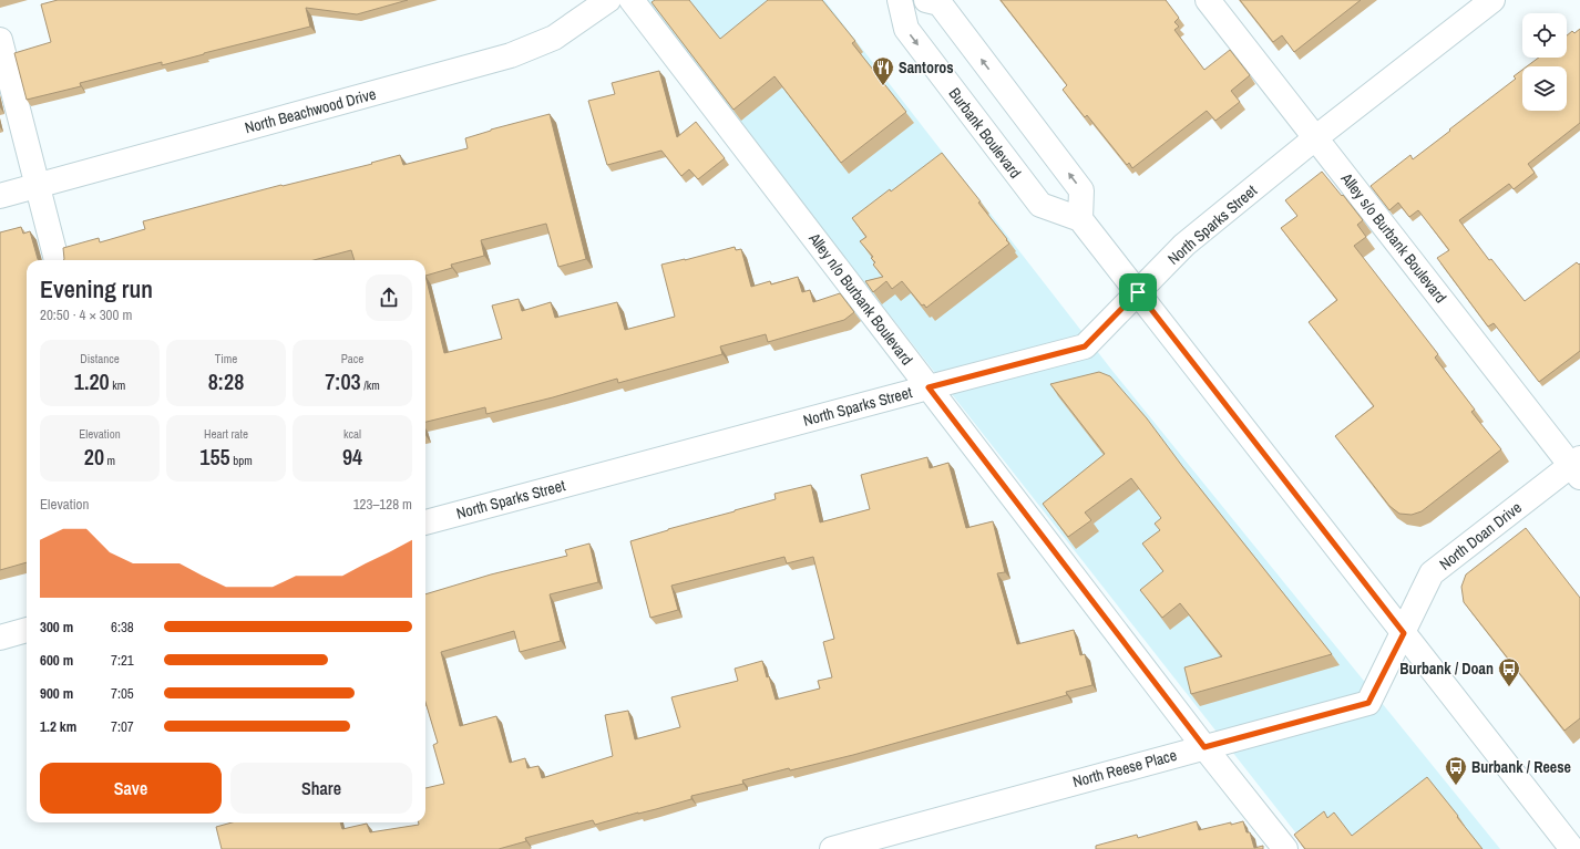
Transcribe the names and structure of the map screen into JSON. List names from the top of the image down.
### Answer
{
  "streets": {
    "street": [
      "North Beachwood Drive",
      "Burbank Boulevard",
      "North Sparks Street",
      "Alley s/o Burbank Boulevard",
      "Alley n/o Burbank Boulevard",
      "North Doan Drive",
      "North Reese Place"
    ]
  },
  "crossings": [
    ["North Sparks Street", "Alley s/o Burbank Boulevard"],
    ["North Sparks Street", "Alley n/o Burbank Boulevard"],
    ["Alley s/o Burbank Boulevard", "North Doan Drive"],
    ["Alley n/o Burbank Boulevard", "North Reese Place"],
    ["North Doan Drive", "North Reese Place"]
  ],
  "places": {
    "restaurant": ["Santoros"],
    "bus stop": ["Burbank / Doan", "Burbank / Reese"]
  },
  "page": {
    "heading": ["Evening run", "20:50 · 4 × 300 m"],
    "stats": [
      ["Distance", "1.20 km"],
      ["Time", "8:28"],
      ["Pace", "7:03 /km"],
      ["Elevation", "20 m"],
      ["Heart rate", "155 bpm"],
      ["kcal", "94"]
    ],
    "chart": ["Elevation", "123–128 m"],
    "list": [
      {
        "name": "300 m",
        "note": "6:38"
      },
      {
        "name": "600 m",
        "note": "7:21"
      },
      {
        "name": "900 m",
        "note": "7:05"
      },
      {
        "name": "1.2 km",
        "note": "7:07"
      }
    ],
    "buttons": ["Save", "Share"]
  }
}
